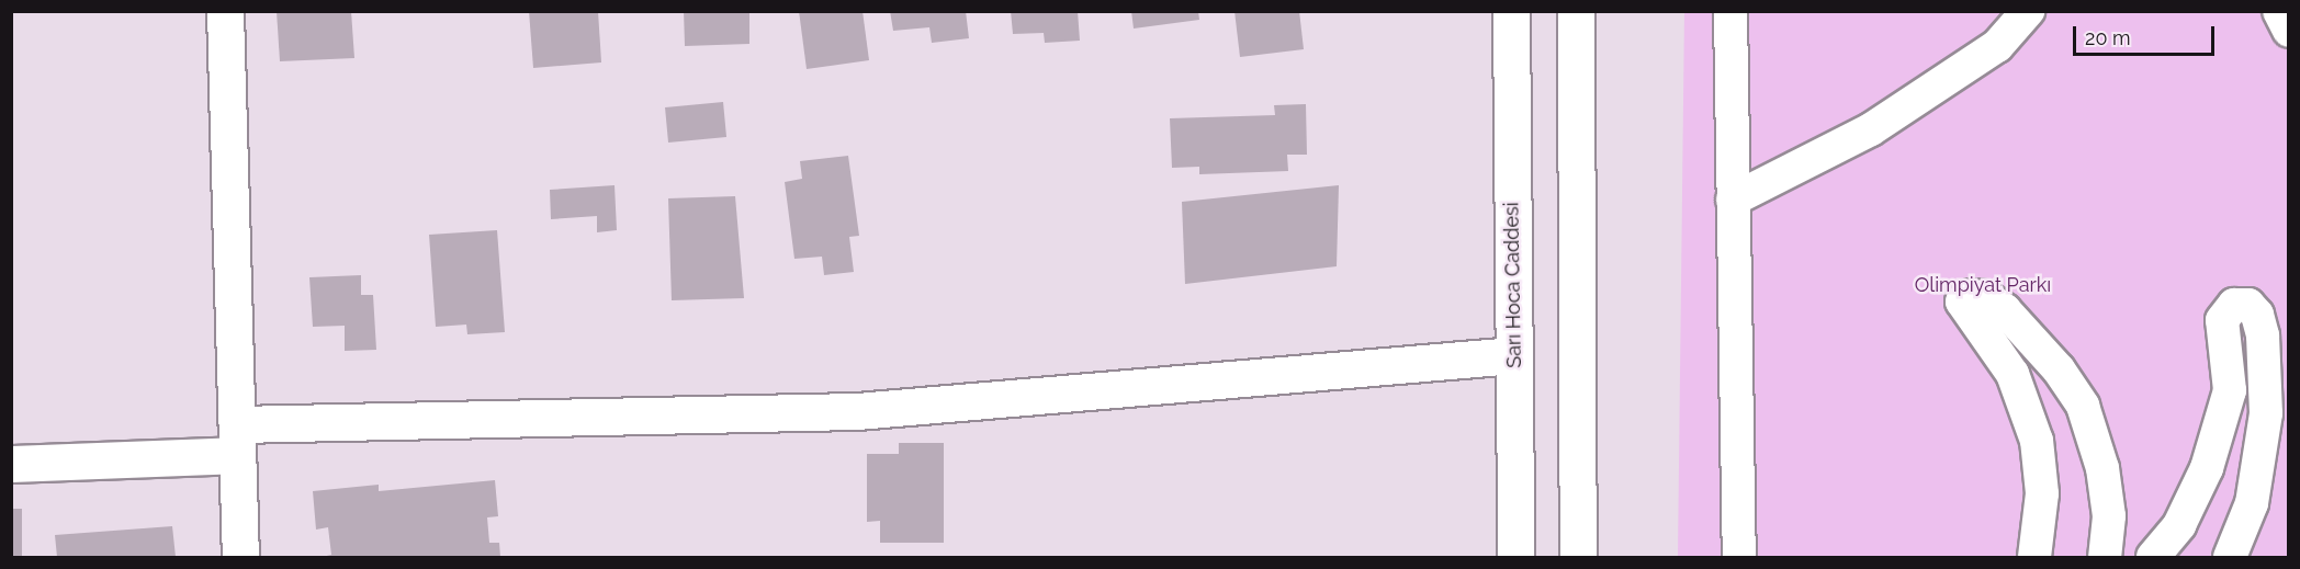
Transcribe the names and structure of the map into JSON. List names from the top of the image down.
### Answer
{
  "streets": {
    "street": ["Sarı Hoca Caddesi"]
  },
  "parks": ["Olimpiyat Parkı"],
  "scale_bar": "20 m"
}
